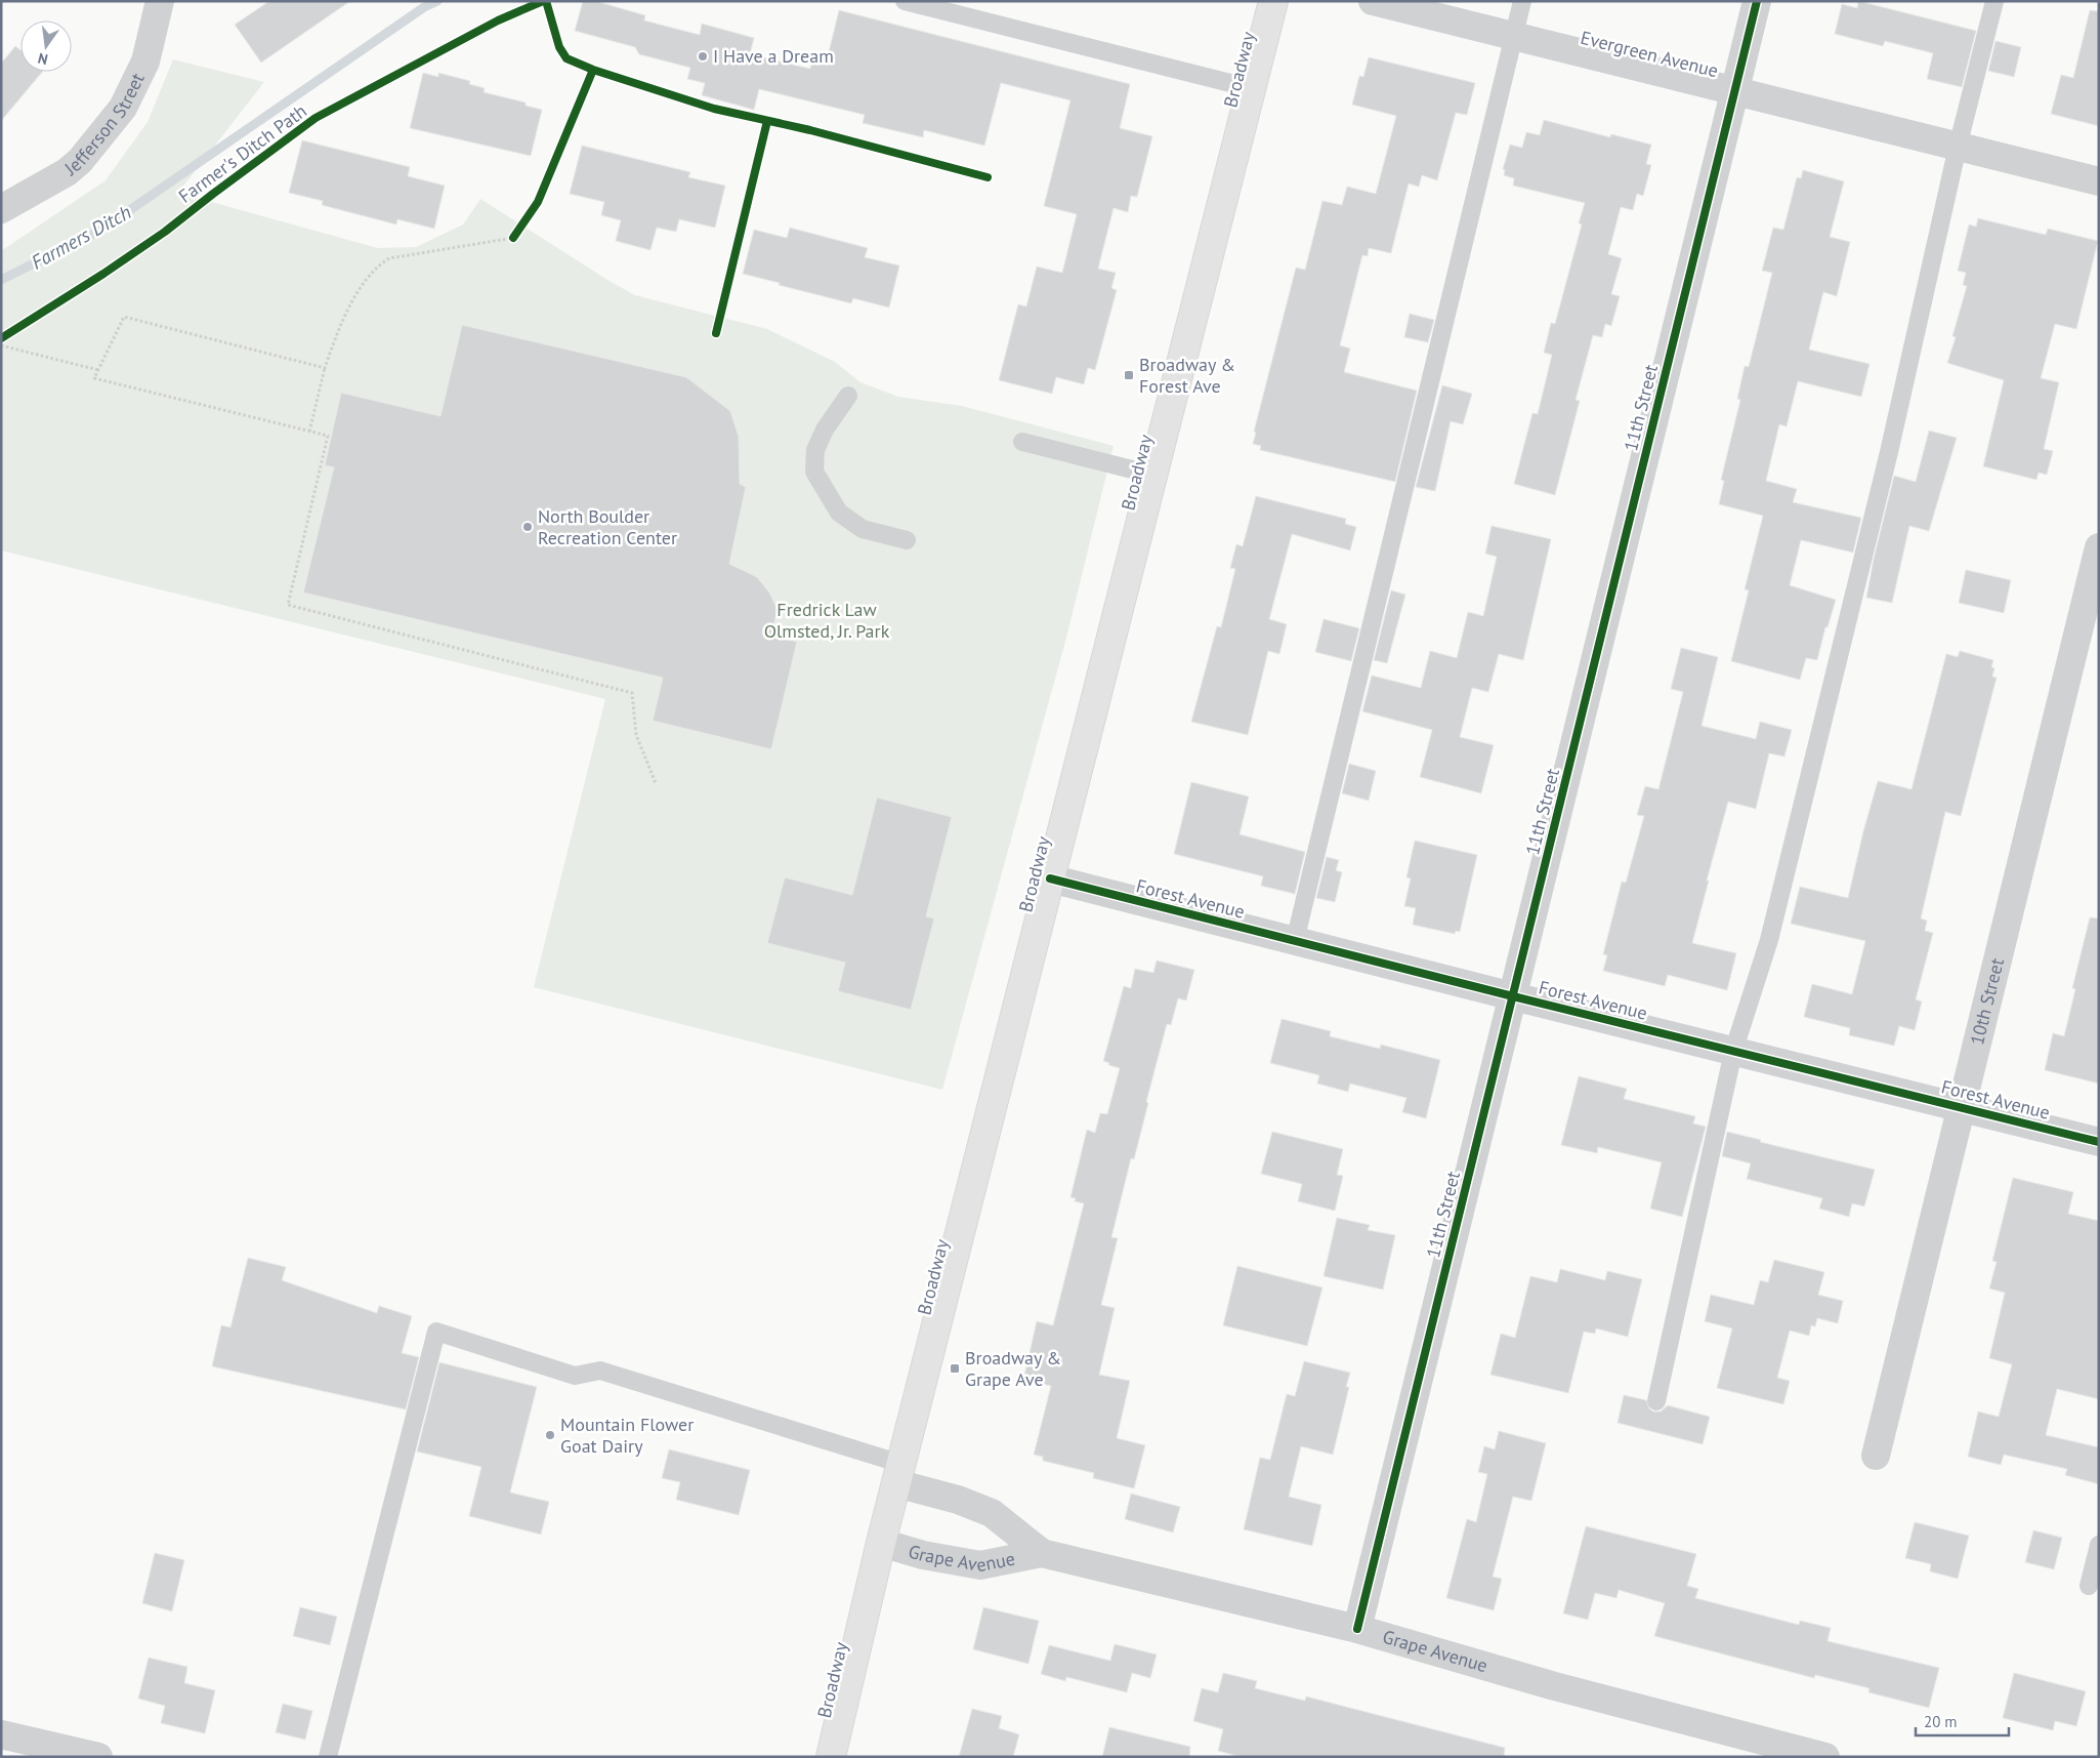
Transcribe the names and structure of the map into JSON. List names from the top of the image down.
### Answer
{
  "streets": {
    "main road": ["Broadway"],
    "street": [
      "Evergreen Avenue",
      "Jefferson Street",
      "11th Street",
      "Forest Avenue",
      "10th Street",
      "Grape Avenue"
    ],
    "cycle path": ["Farmer's Ditch Path"]
  },
  "crossings": [
    ["Evergreen Avenue", "11th Street"],
    ["Broadway", "Forest Avenue"],
    ["Broadway", "Grape Avenue"],
    ["11th Street", "Forest Avenue"],
    ["11th Street", "Grape Avenue"],
    ["Forest Avenue", "10th Street"]
  ],
  "water": ["Farmers Ditch"],
  "parks": ["Fredrick Law Olmsted, Jr. Park"],
  "places": {
    "other": ["I Have a Dream", "North Boulder Recreation Center", "Mountain Flower Goat Dairy"],
    "transit": ["Broadway & Forest Ave", "Broadway & Grape Ave"]
  },
  "scale_bar": "20 m",
  "north": "bottom"
}
